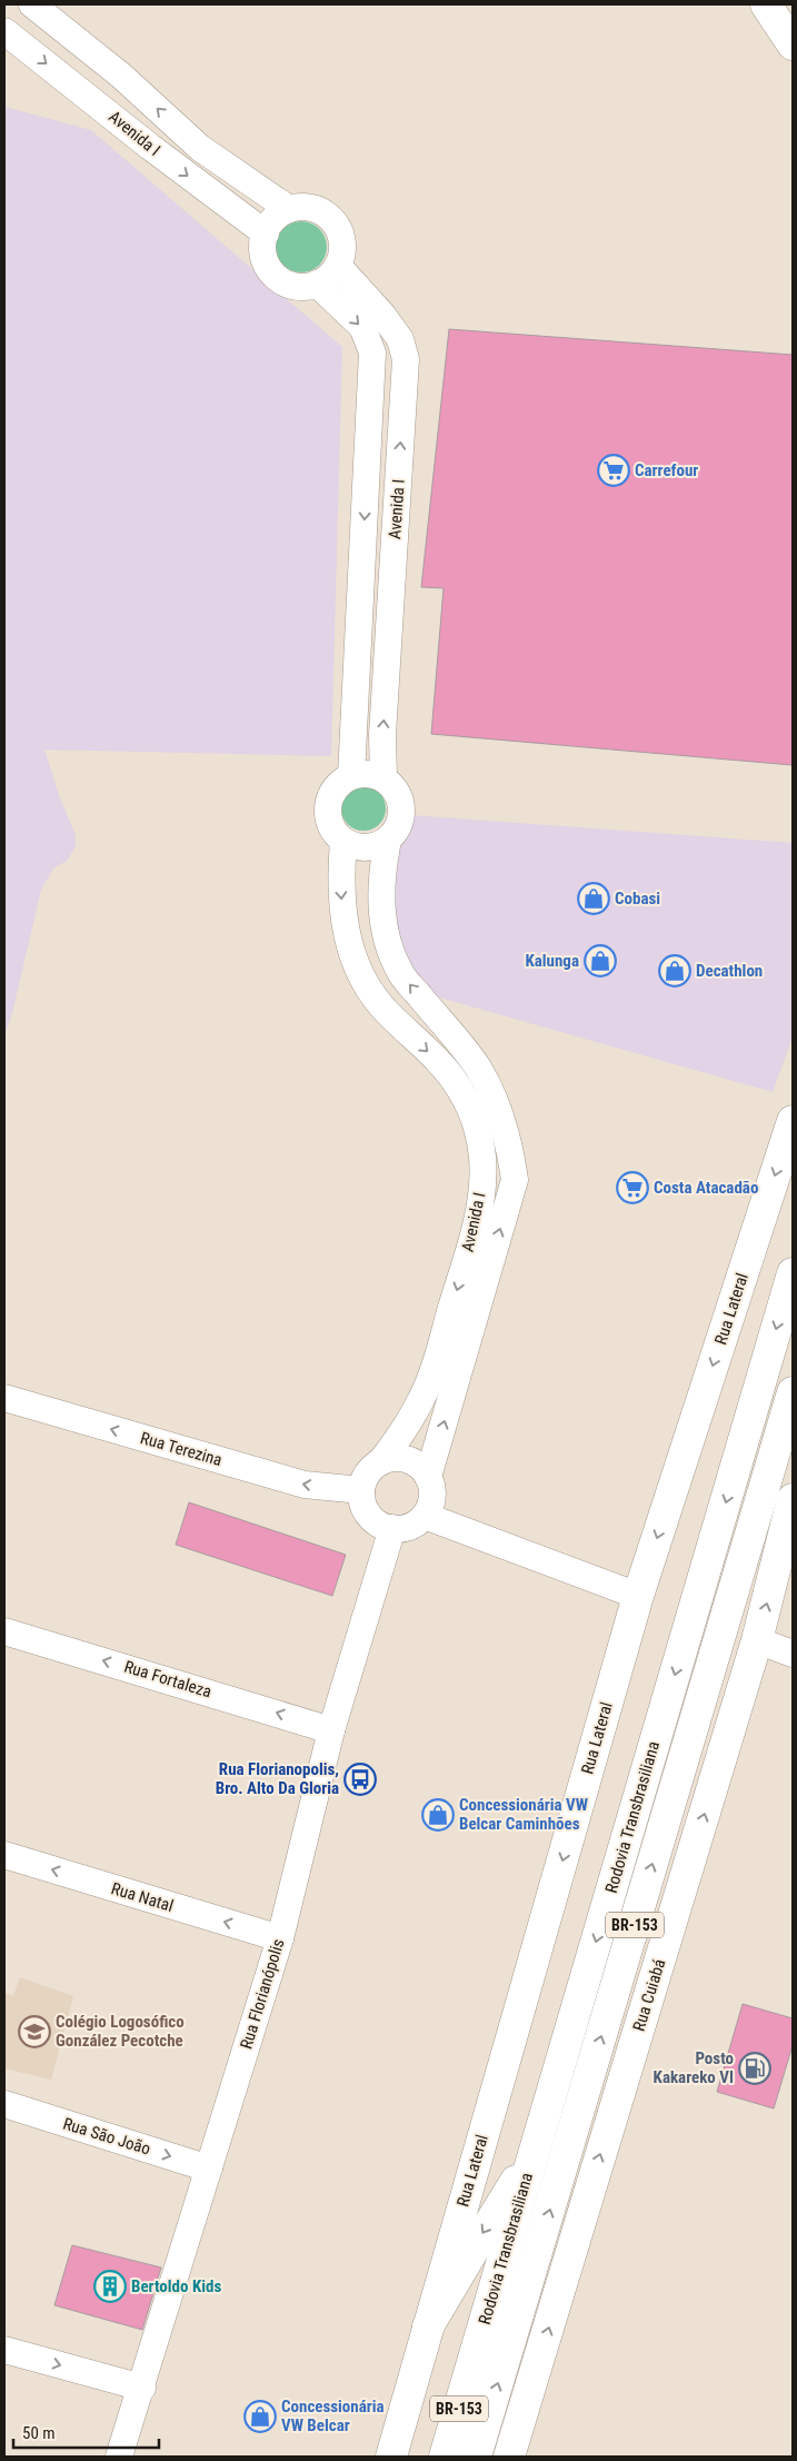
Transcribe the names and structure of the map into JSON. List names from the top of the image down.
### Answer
{
  "streets": {
    "main road": [
      "Rua Lateral",
      "Rodovia Transbrasiliana",
      "BR-153",
      "Rua Cuiabá"
    ],
    "street": [
      "Avenida I",
      "Rua Terezina",
      "Rua Fortaleza",
      "Rua Natal",
      "Rua Florianópolis",
      "Rua São João"
    ]
  },
  "crossings": [
    ["Avenida I", "Rua Terezina"],
    ["Avenida I", "Rua Florianópolis"],
    ["Rua Terezina", "Rua Florianópolis"],
    ["Rua Fortaleza", "Rua Florianópolis"],
    ["Rua Natal", "Rua Florianópolis"],
    ["Rua Florianópolis", "Rua São João"]
  ],
  "one_way": [
    "Rua Lateral",
    "Rua Terezina",
    "Rua Fortaleza",
    "Rua Natal",
    "Rua Cuiabá"
  ],
  "places": {
    "supermarket": ["Carrefour", "Costa Atacadão"],
    "shop": [
      "Cobasi",
      "Kalunga",
      "Decathlon",
      "Concessionária VW Belcar Caminhões",
      "Concessionária VW Belcar"
    ],
    "bus stop": ["Rua Florianopolis, Bro. Alto Da Gloria"],
    "school or university": ["Colégio Logosófico González Pecotche"],
    "fuel station": ["Posto Kakareko VI"],
    "building": ["Bertoldo Kids"]
  },
  "scale_bar": "50 m"
}
